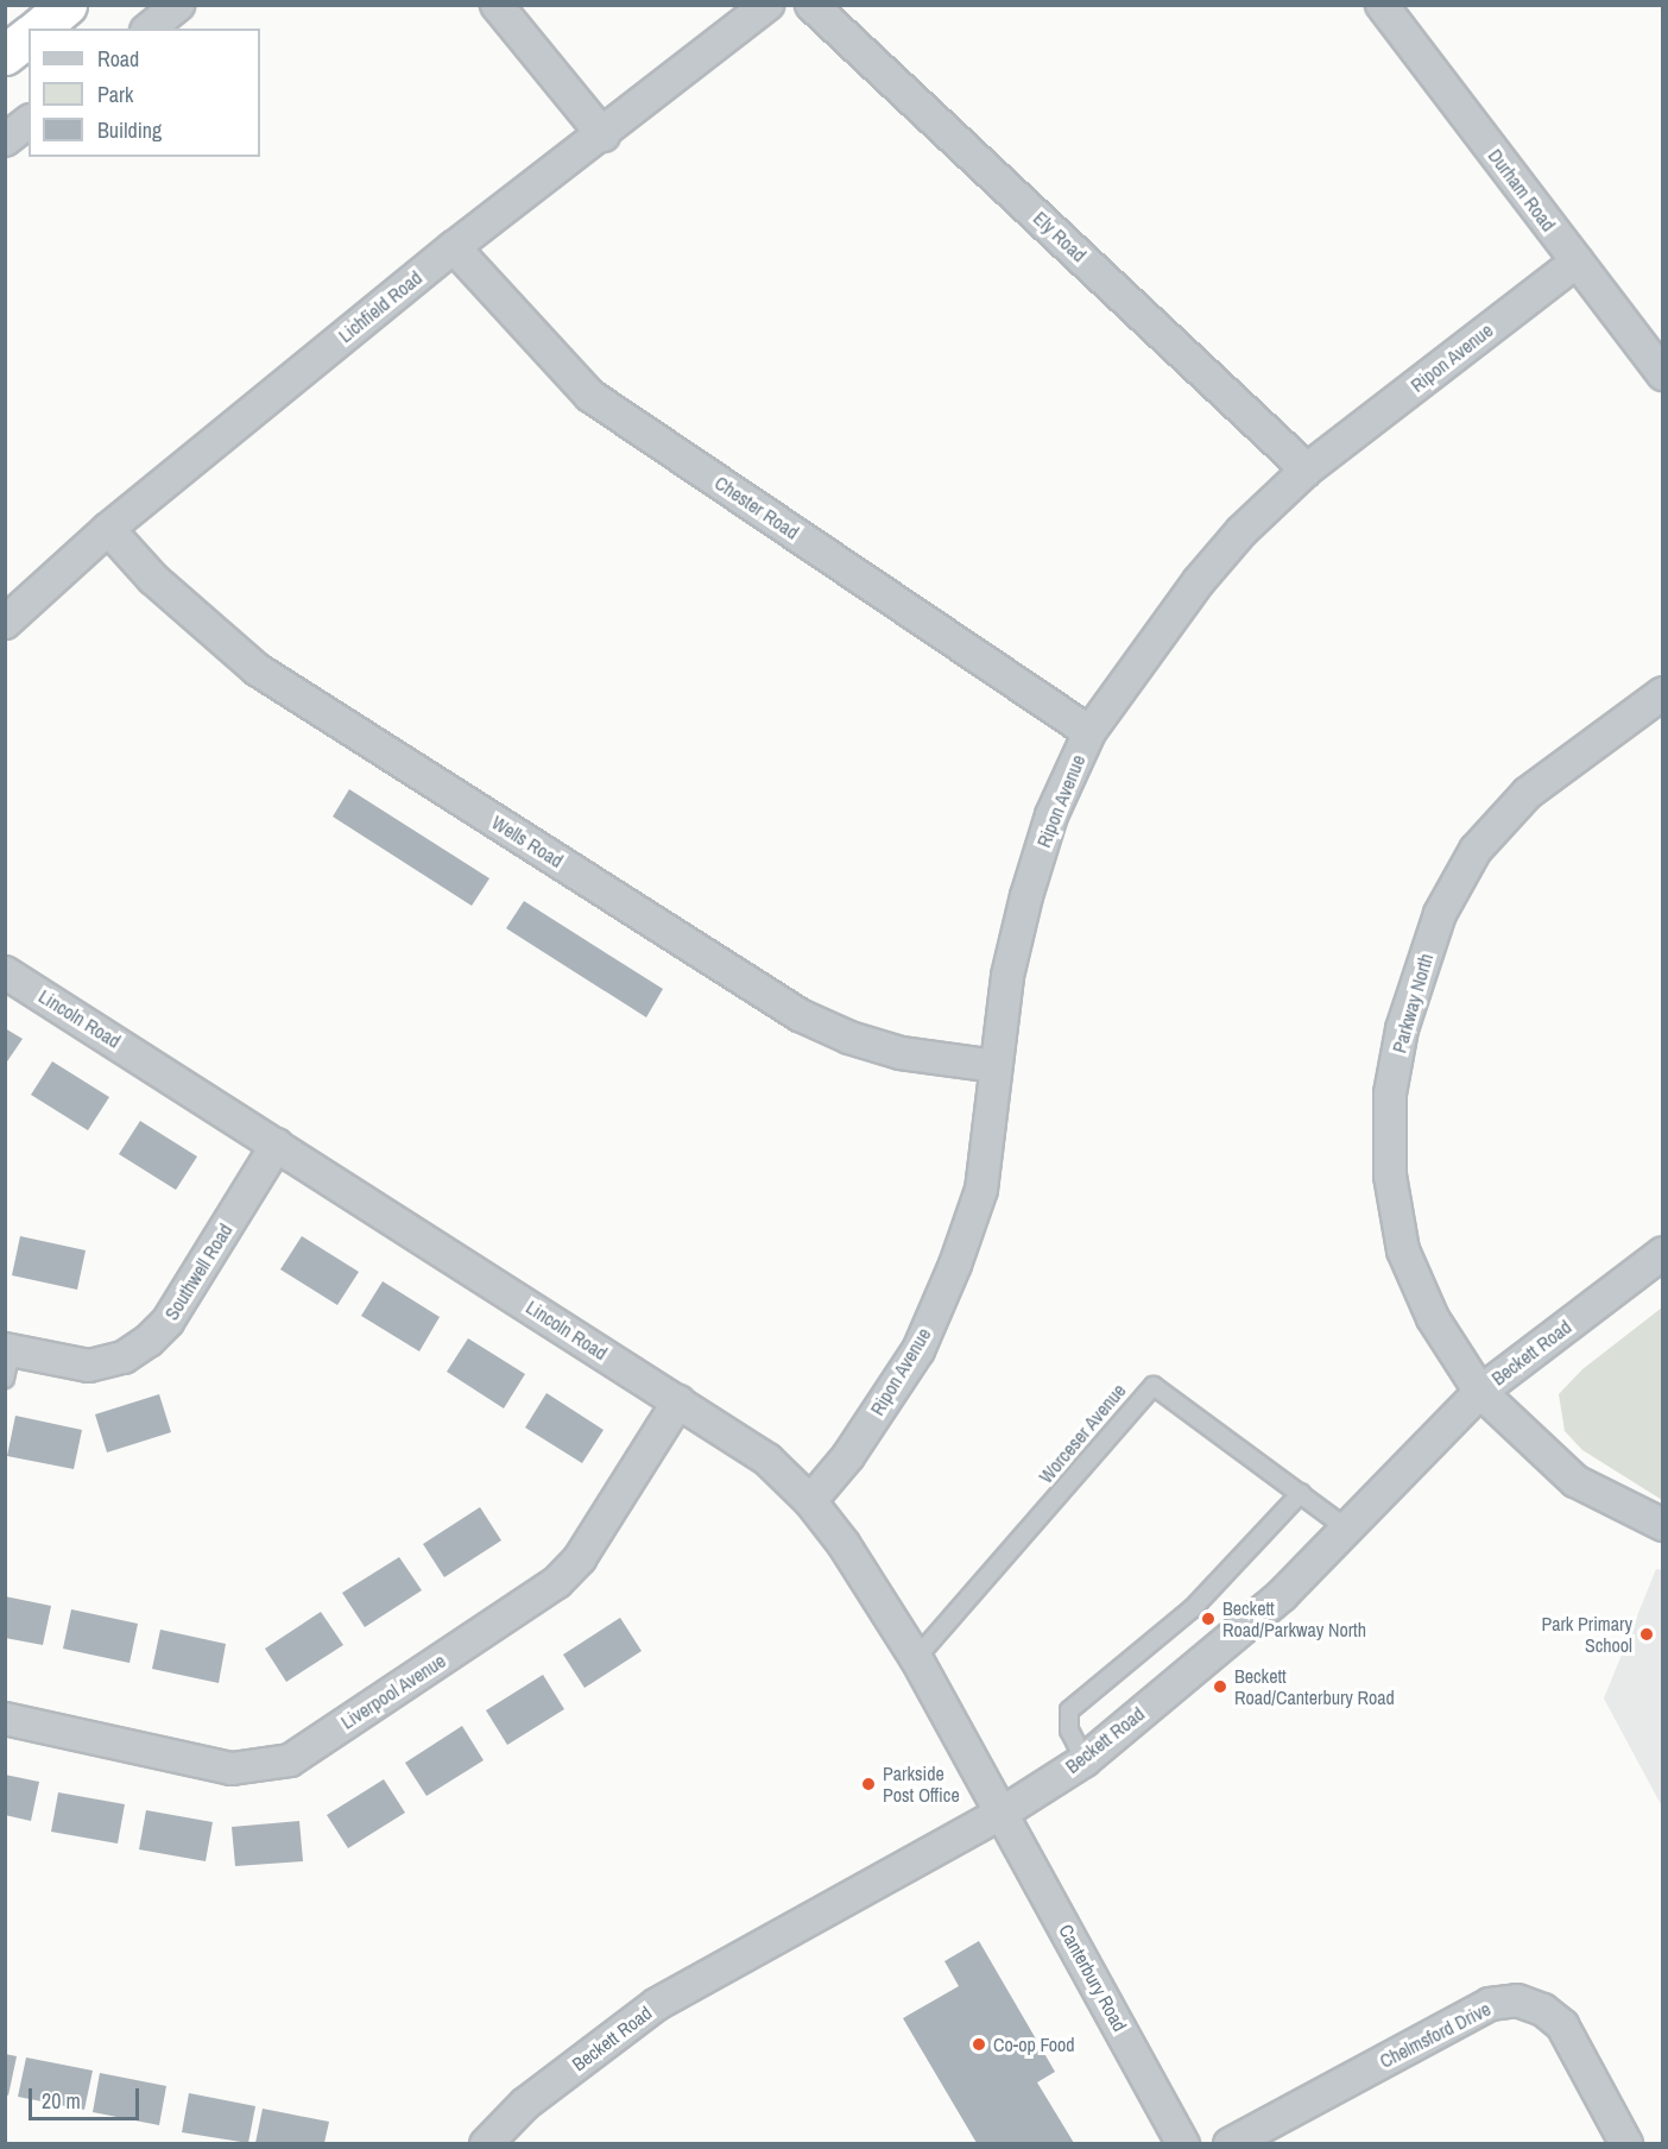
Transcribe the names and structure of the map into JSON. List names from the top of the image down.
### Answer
{
  "streets": {
    "street": [
      "Durham Road",
      "Ely Road",
      "Lichfield Road",
      "Ripon Avenue",
      "Chester Road",
      "Wells Road",
      "Parkway North",
      "Lincoln Road",
      "Southwell Road",
      "Beckett Road",
      "Liverpool Avenue",
      "Canterbury Road",
      "Chelmsford Drive"
    ],
    "lane": ["Worceser Avenue"]
  },
  "crossings": [
    ["Durham Road", "Ripon Avenue"],
    ["Ely Road", "Ripon Avenue"],
    ["Lichfield Road", "Chester Road"],
    ["Lichfield Road", "Wells Road"],
    ["Ripon Avenue", "Chester Road"],
    ["Ripon Avenue", "Wells Road"],
    ["Ripon Avenue", "Lincoln Road"],
    ["Parkway North", "Beckett Road"],
    ["Lincoln Road", "Southwell Road"],
    ["Lincoln Road", "Beckett Road"],
    ["Lincoln Road", "Worceser Avenue"],
    ["Lincoln Road", "Liverpool Avenue"],
    ["Lincoln Road", "Canterbury Road"],
    ["Beckett Road", "Worceser Avenue"],
    ["Beckett Road", "Canterbury Road"]
  ],
  "places": [
    "Beckett Road/Parkway North",
    "Park Primary School",
    "Beckett Road/Canterbury Road",
    "Parkside Post Office",
    "Co-op Food"
  ],
  "legend": ["Road", "Park", "Building"],
  "scale_bar": "20 m"
}
